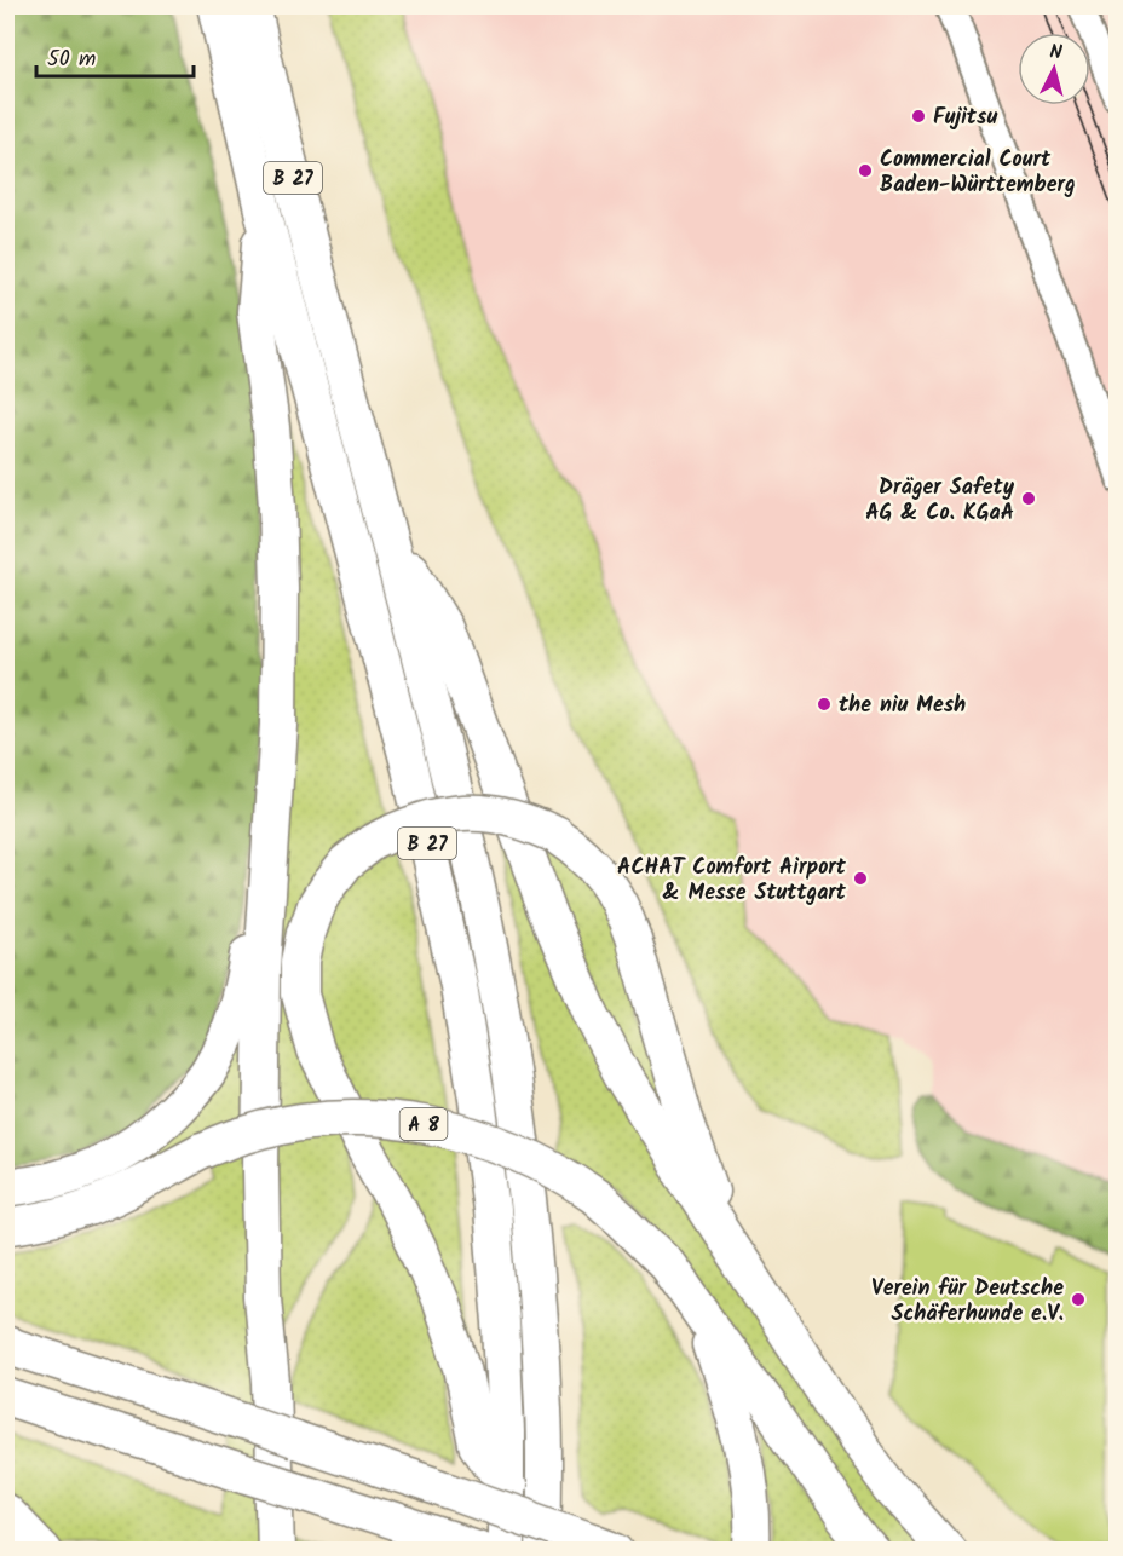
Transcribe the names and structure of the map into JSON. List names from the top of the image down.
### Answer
{
  "streets": {
    "highway": ["B 27", "A 8"]
  },
  "places": [
    "Fujitsu",
    "Commercial Court Baden-Württemberg",
    "Dräger Safety AG & Co. KGaA",
    "the niu Mesh",
    "ACHAT Comfort Airport & Messe Stuttgart",
    "Verein für Deutsche Schäferhunde e.V."
  ],
  "scale_bar": "50 m",
  "north": "top"
}
